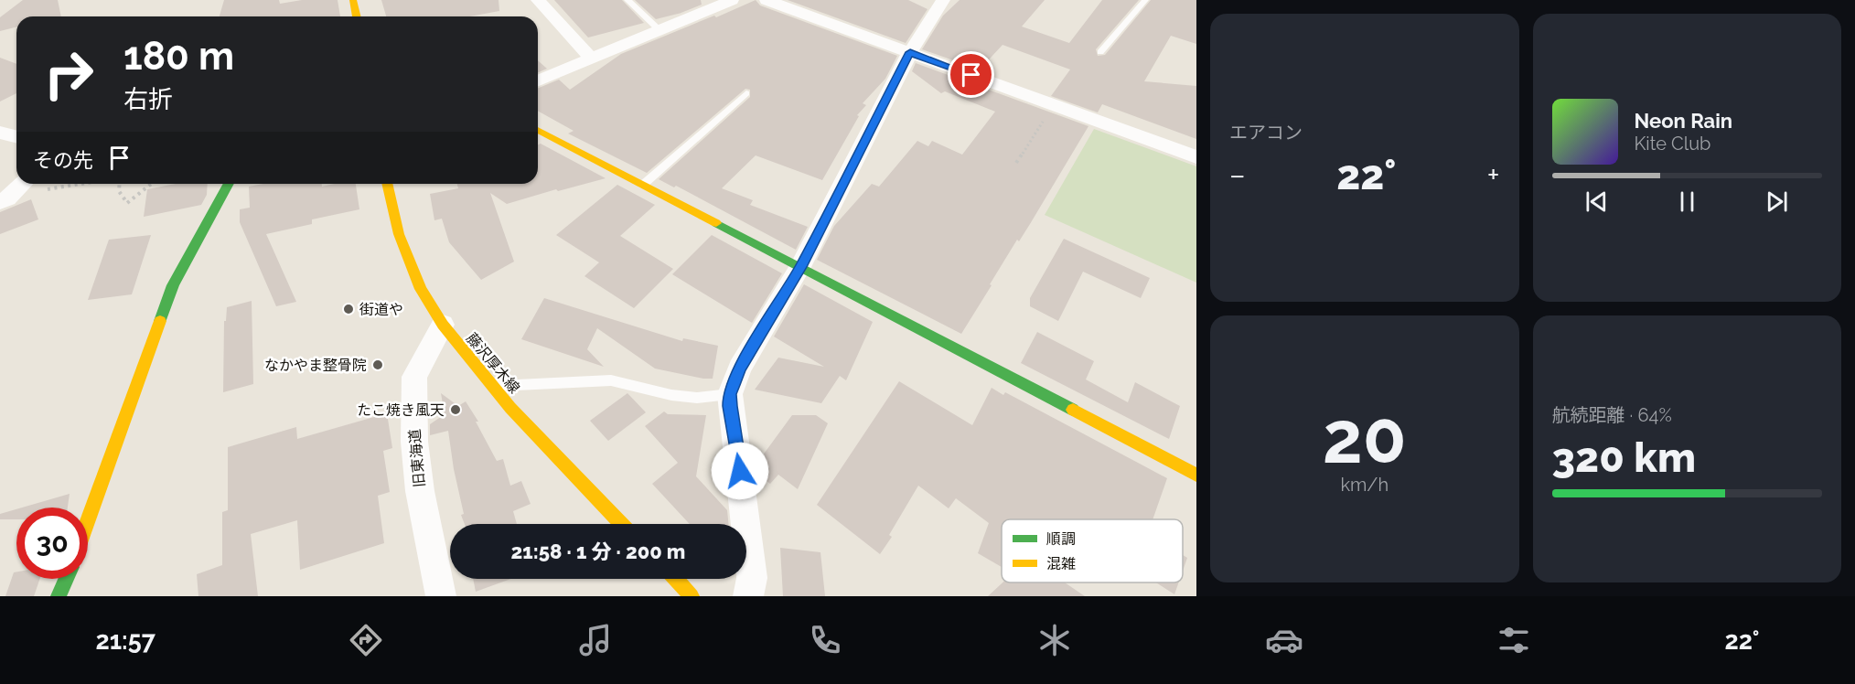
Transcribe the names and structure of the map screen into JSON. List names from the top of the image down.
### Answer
{
  "streets": {
    "street": ["藤沢厚木線", "旧東海道"]
  },
  "crossings": [
    ["藤沢厚木線", "旧東海道"]
  ],
  "places": ["街道や", "なかやま整骨院", "たこ焼き風天"],
  "legend": ["順調", "混雑"],
  "page": {
    "tile": [
      "エアコン",
      ["20", "km/h"],
      ["航続距離 · 64%", "320 km"]
    ],
    "turn": ["180 m", "右折"],
    "song": ["Neon Rain", "Kite Club"],
    "then": "その先",
    "heat": ["−", "22°", "+"],
    "limit": "30",
    "trip": "21:58 · 1 分 · 200 m",
    "tabs": ["21:57", "22°"]
  }
}
